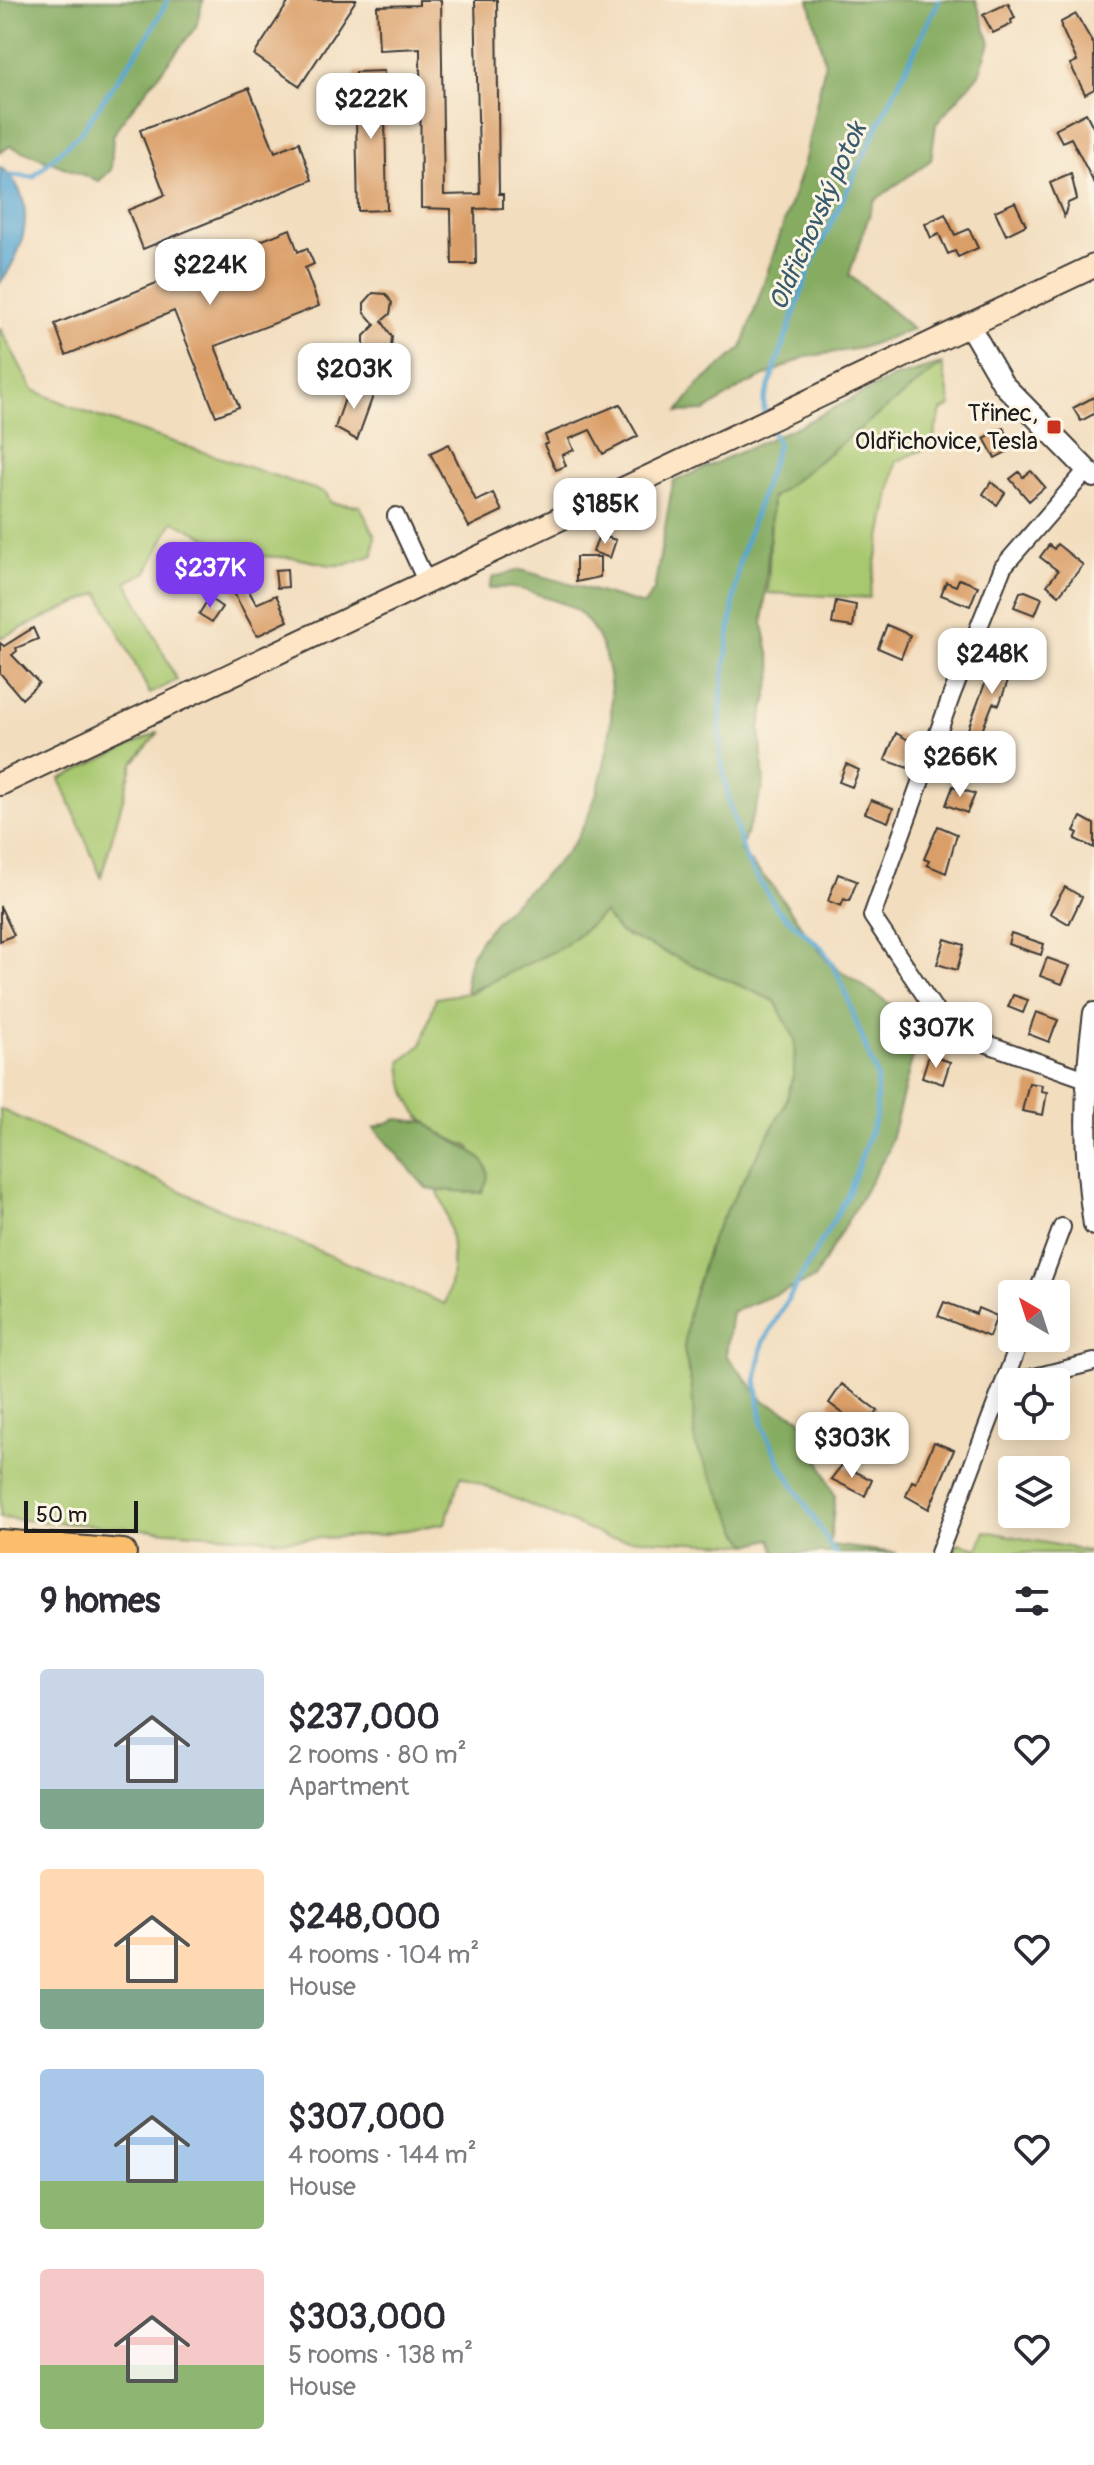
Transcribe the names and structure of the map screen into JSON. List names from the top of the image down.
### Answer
{
  "water": ["Oldřichovský potok"],
  "places": {
    "transit": ["Třinec, Oldřichovice, Tesla"]
  },
  "scale_bar": "50 m",
  "north": "top left",
  "page": {
    "price": [
      "$222K",
      "$224K",
      "$203K",
      "$185K",
      "$237K",
      "$248K",
      "$266K",
      "$307K",
      "$303K"
    ],
    "scale": "50 m",
    "heading": "9 homes",
    "list": [
      {
        "name": "$237,000",
        "note": "2 rooms · 80 m² · Apartment"
      },
      {
        "name": "$248,000",
        "note": "4 rooms · 104 m² · House"
      },
      {
        "name": "$307,000",
        "note": "4 rooms · 144 m² · House"
      },
      {
        "name": "$303,000",
        "note": "5 rooms · 138 m² · House"
      }
    ]
  }
}
